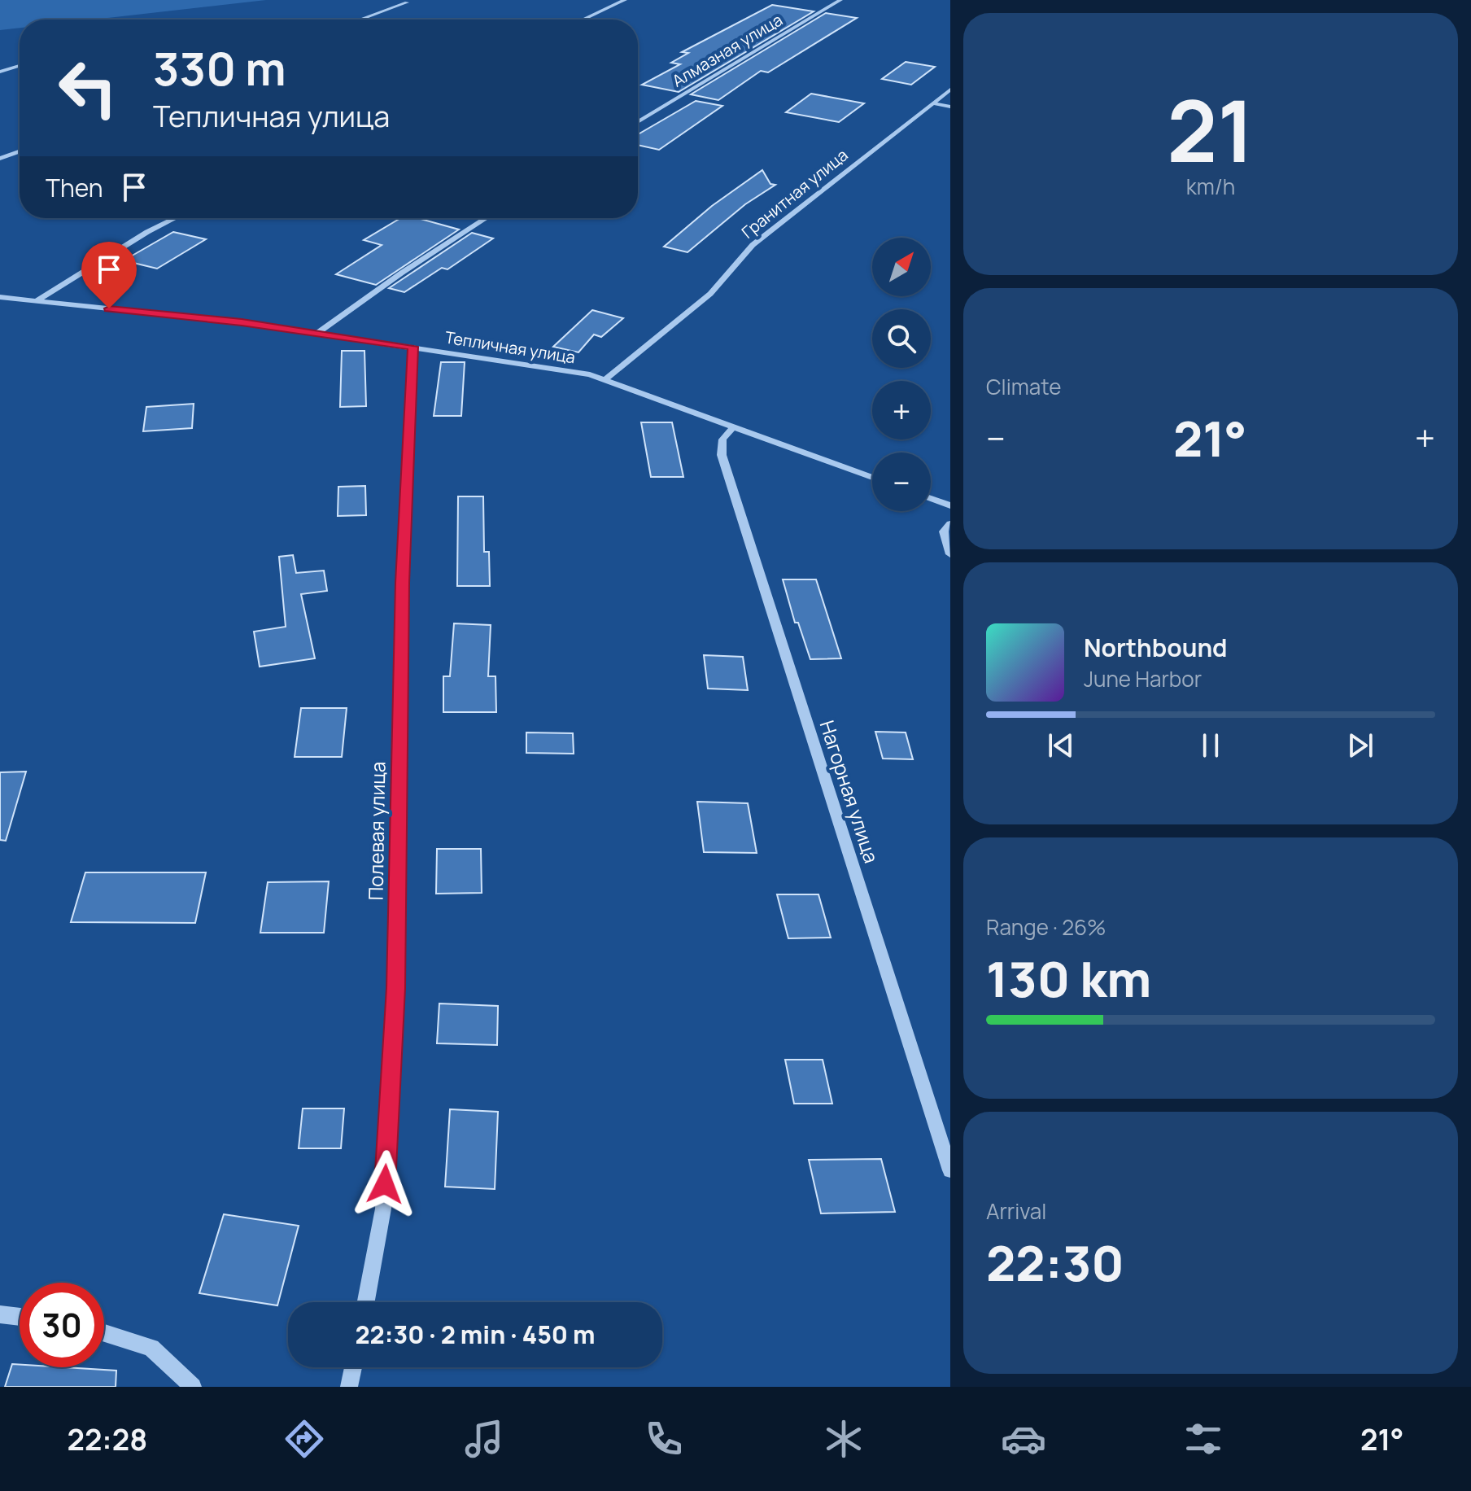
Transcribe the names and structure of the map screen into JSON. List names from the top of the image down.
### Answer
{
  "streets": {
    "street": [
      "Алмазная улица",
      "Гранитная улица",
      "Тепличная улица",
      "Нагорная улица",
      "Полевая улица"
    ]
  },
  "crossings": [
    ["Гранитная улица", "Тепличная улица"],
    ["Тепличная улица", "Нагорная улица"],
    ["Тепличная улица", "Полевая улица"]
  ],
  "north": "top right",
  "page": {
    "tile": [
      ["21", "km/h"],
      "Climate",
      ["Range · 26%", "130 km"],
      ["Arrival", "22:30"]
    ],
    "turn": ["330 m", "Тепличная улица"],
    "then": "Then",
    "map_buttons": ["+", "−"],
    "heat": ["−", "21°", "+"],
    "song": ["Northbound", "June Harbor"],
    "limit": "30",
    "trip": "22:30 · 2 min · 450 m",
    "tabs": ["22:28", "21°"]
  }
}
